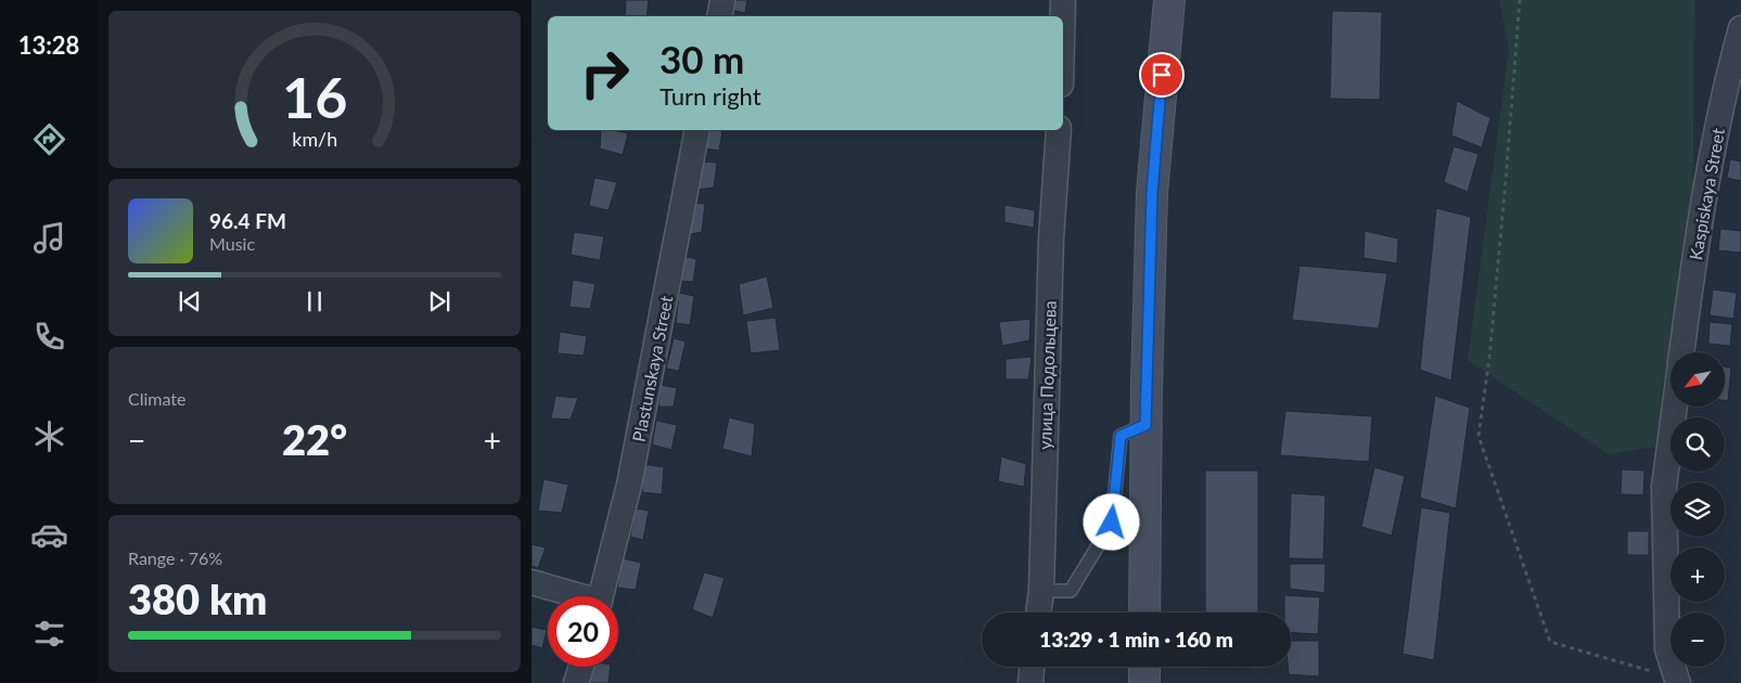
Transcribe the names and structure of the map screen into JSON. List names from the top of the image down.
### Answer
{
  "streets": {
    "street": ["Kaspiskaya Street", "Plastunskaya Street", "улица Подольцева"]
  },
  "north": "bottom left",
  "page": {
    "tabs": "13:28",
    "turn": ["30 m", "Turn right"],
    "song": ["96.4 FM", "Music"],
    "tile": [
      "Climate",
      ["Range · 76%", "380 km"]
    ],
    "map_buttons": ["+", "−"],
    "heat": ["−", "22°", "+"],
    "limit": "20",
    "trip": "13:29 · 1 min · 160 m",
    "gauge": ["16", "km/h"]
  }
}
